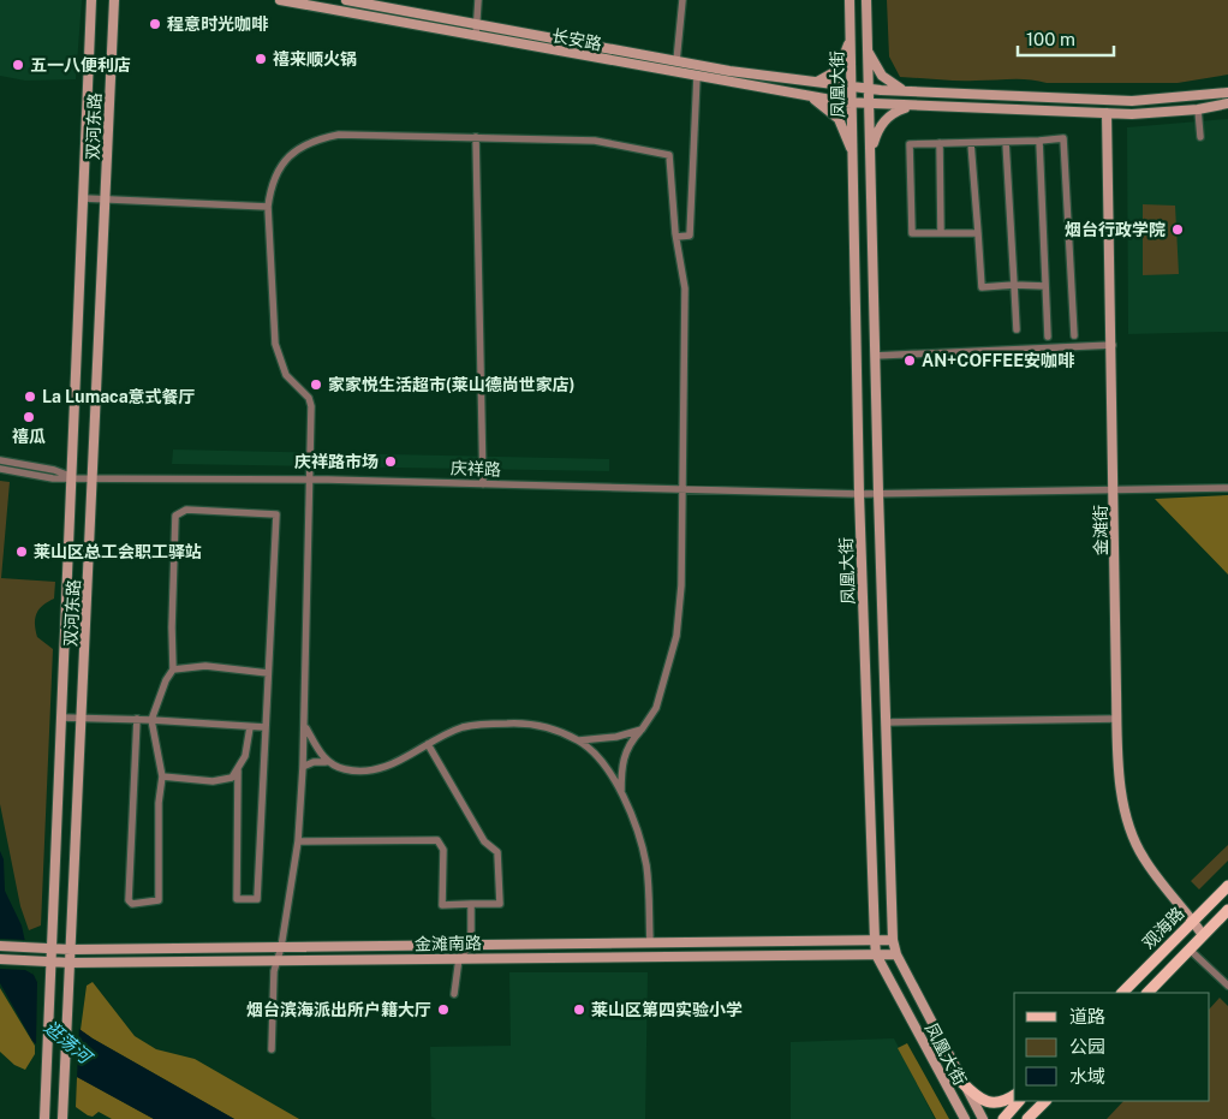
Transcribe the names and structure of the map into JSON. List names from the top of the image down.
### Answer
{
  "streets": {
    "main road": ["观海路"],
    "street": [
      "长安路",
      "凤凰大街",
      "双河东路",
      "庆祥路",
      "金滩街",
      "金滩南路"
    ]
  },
  "crossings": [
    ["长安路", "凤凰大街"],
    ["长安路", "金滩街"],
    ["凤凰大街", "庆祥路"],
    ["凤凰大街", "金滩南路"],
    ["双河东路", "庆祥路"],
    ["双河东路", "金滩南路"],
    ["庆祥路", "金滩街"],
    ["金滩街", "观海路"]
  ],
  "water": ["逛荡河"],
  "places": [
    "程意时光咖啡",
    "禧来顺火锅",
    "五一八便利店",
    "烟台行政学院",
    "AN+COFFEE安咖啡",
    "家家悦生活超市(莱山德尚世家店)",
    "La Lumaca意式餐厅",
    "禧瓜",
    "庆祥路市场",
    "莱山区总工会职工驿站",
    "烟台滨海派出所户籍大厅",
    "莱山区第四实验小学"
  ],
  "legend": ["道路", "公园", "水域"],
  "scale_bar": "100 m"
}
